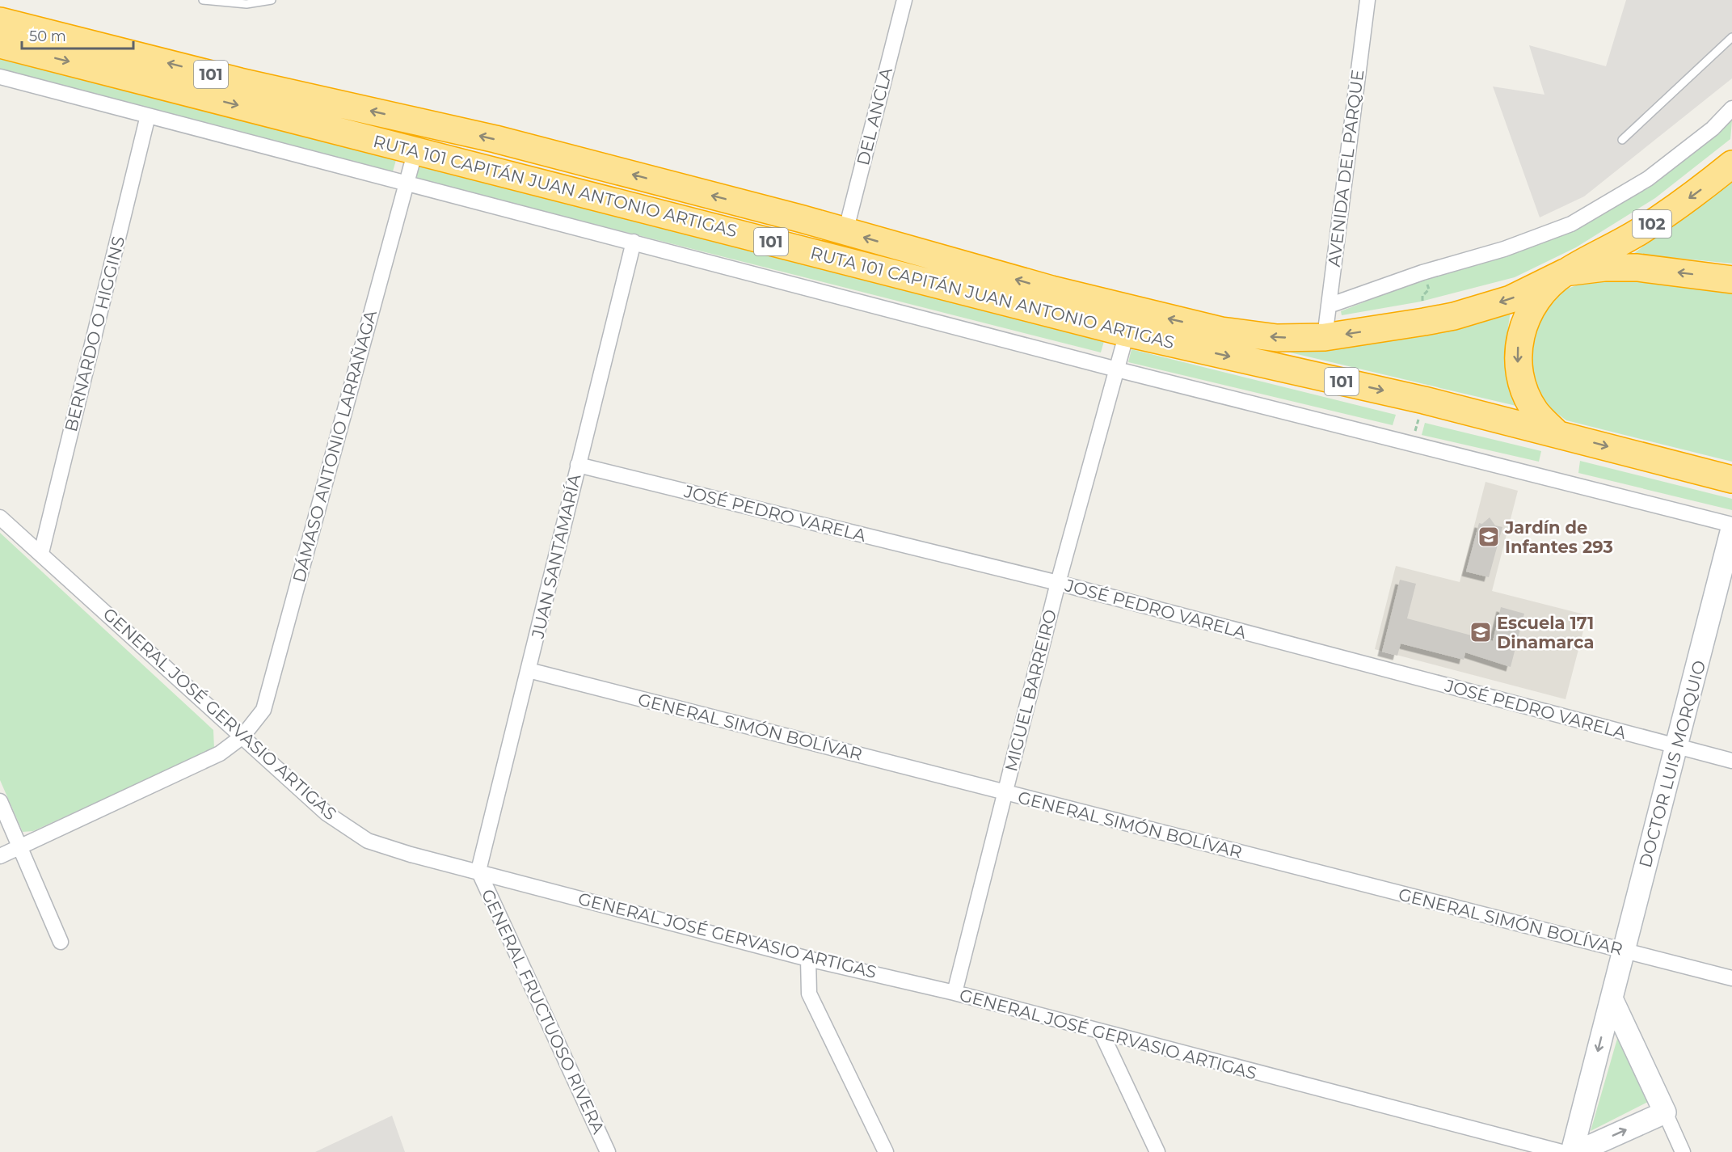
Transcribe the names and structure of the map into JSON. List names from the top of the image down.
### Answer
{
  "streets": {
    "highway": ["101", "RUTA 101 CAPITÁN JUAN ANTONIO ARTIGAS", "102"],
    "street": [
      "DEL ANCLA",
      "AVENIDA DEL PARQUE",
      "BERNARDO O HIGGINS",
      "DÁMASO ANTONIO LARRAÑAGA",
      "JOSÉ PEDRO VARELA",
      "JUAN SANTAMARÍA",
      "MIGUEL BARREIRO",
      "GENERAL JOSÉ GERVASIO ARTIGAS",
      "GENERAL SIMÓN BOLÍVAR",
      "DOCTOR LUIS MORQUIO",
      "GENERAL FRUCTUOSO RIVERA"
    ]
  },
  "crossings": [
    ["DEL ANCLA", "RUTA 101 CAPITÁN JUAN ANTONIO ARTIGAS"],
    ["AVENIDA DEL PARQUE", "RUTA 101 CAPITÁN JUAN ANTONIO ARTIGAS"],
    ["RUTA 101 CAPITÁN JUAN ANTONIO ARTIGAS", "102"],
    ["RUTA 101 CAPITÁN JUAN ANTONIO ARTIGAS", "DÁMASO ANTONIO LARRAÑAGA"],
    ["RUTA 101 CAPITÁN JUAN ANTONIO ARTIGAS", "MIGUEL BARREIRO"],
    ["BERNARDO O HIGGINS", "GENERAL JOSÉ GERVASIO ARTIGAS"],
    ["DÁMASO ANTONIO LARRAÑAGA", "GENERAL JOSÉ GERVASIO ARTIGAS"],
    ["JOSÉ PEDRO VARELA", "JUAN SANTAMARÍA"],
    ["JOSÉ PEDRO VARELA", "MIGUEL BARREIRO"],
    ["JOSÉ PEDRO VARELA", "DOCTOR LUIS MORQUIO"],
    ["JUAN SANTAMARÍA", "GENERAL JOSÉ GERVASIO ARTIGAS"],
    ["JUAN SANTAMARÍA", "GENERAL SIMÓN BOLÍVAR"],
    ["JUAN SANTAMARÍA", "GENERAL FRUCTUOSO RIVERA"],
    ["MIGUEL BARREIRO", "GENERAL JOSÉ GERVASIO ARTIGAS"],
    ["MIGUEL BARREIRO", "GENERAL SIMÓN BOLÍVAR"],
    ["GENERAL JOSÉ GERVASIO ARTIGAS", "GENERAL FRUCTUOSO RIVERA"],
    ["GENERAL SIMÓN BOLÍVAR", "DOCTOR LUIS MORQUIO"]
  ],
  "places": {
    "school or university": ["Jardín de Infantes 293", "Escuela 171 Dinamarca"]
  },
  "scale_bar": "50 m"
}
